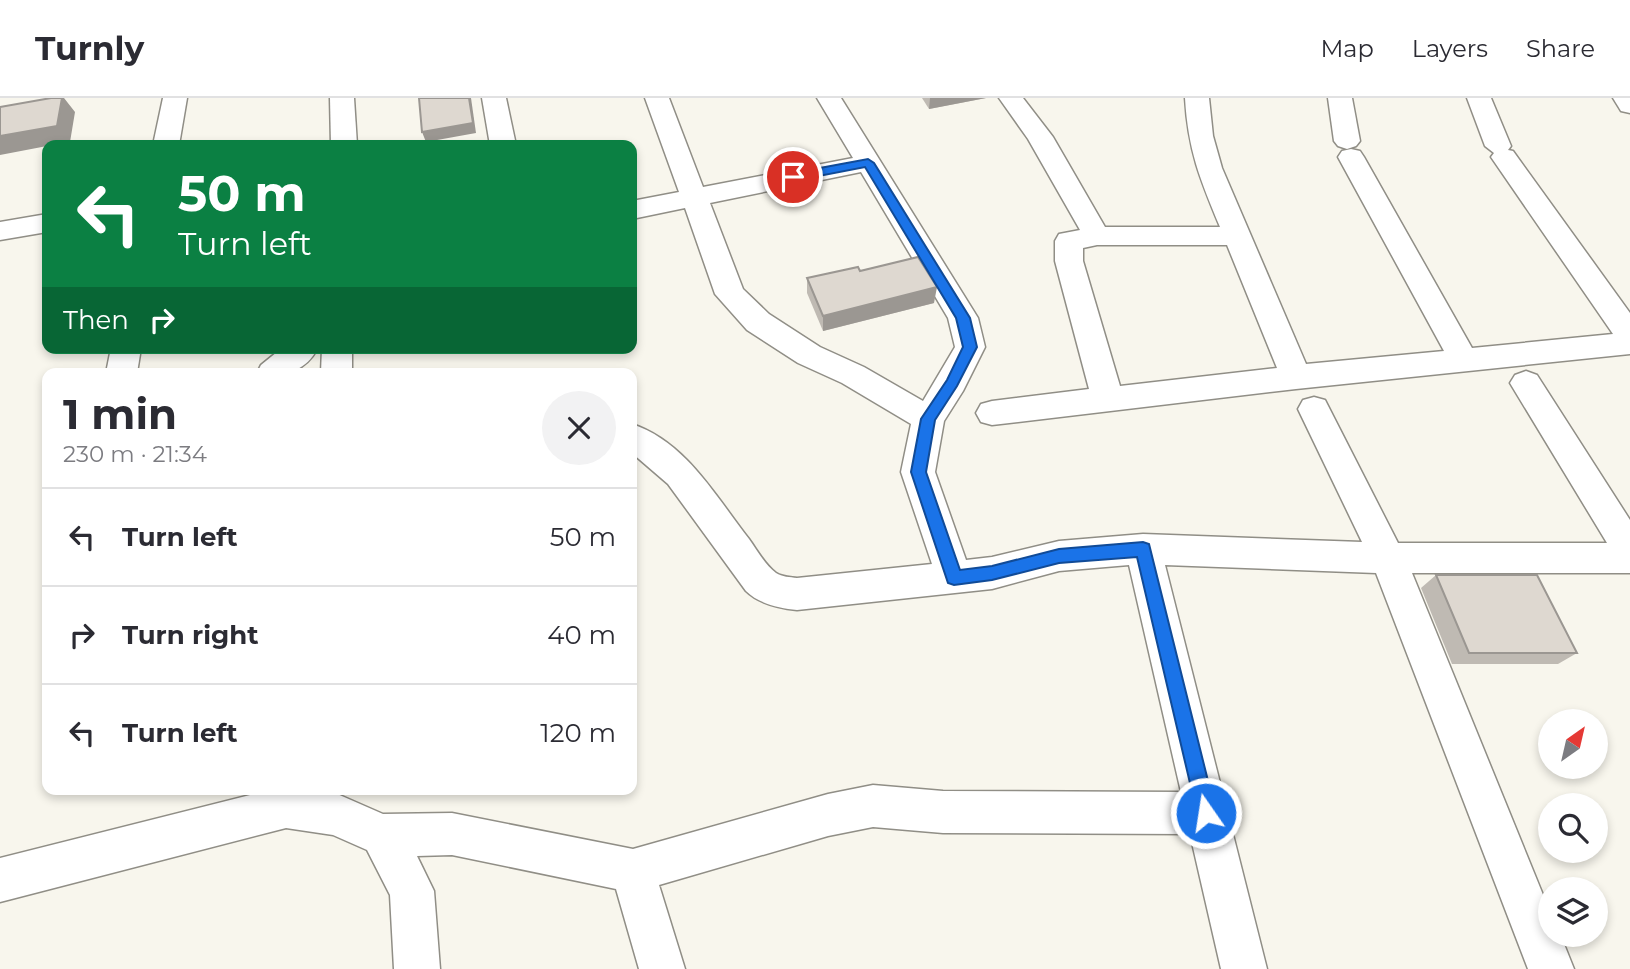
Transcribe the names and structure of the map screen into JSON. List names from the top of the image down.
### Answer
{
  "north": "top right",
  "page": {
    "header": "Turnly",
    "nav": ["Map", "Layers", "Share"],
    "turn": ["50 m", "Turn left"],
    "then": "Then",
    "heading": ["1 min", "230 m · 21:34"],
    "list": [
      {
        "name": "Turn left",
        "value": "50 m"
      },
      {
        "name": "Turn right",
        "value": "40 m"
      },
      {
        "name": "Turn left",
        "value": "120 m"
      }
    ]
  }
}
